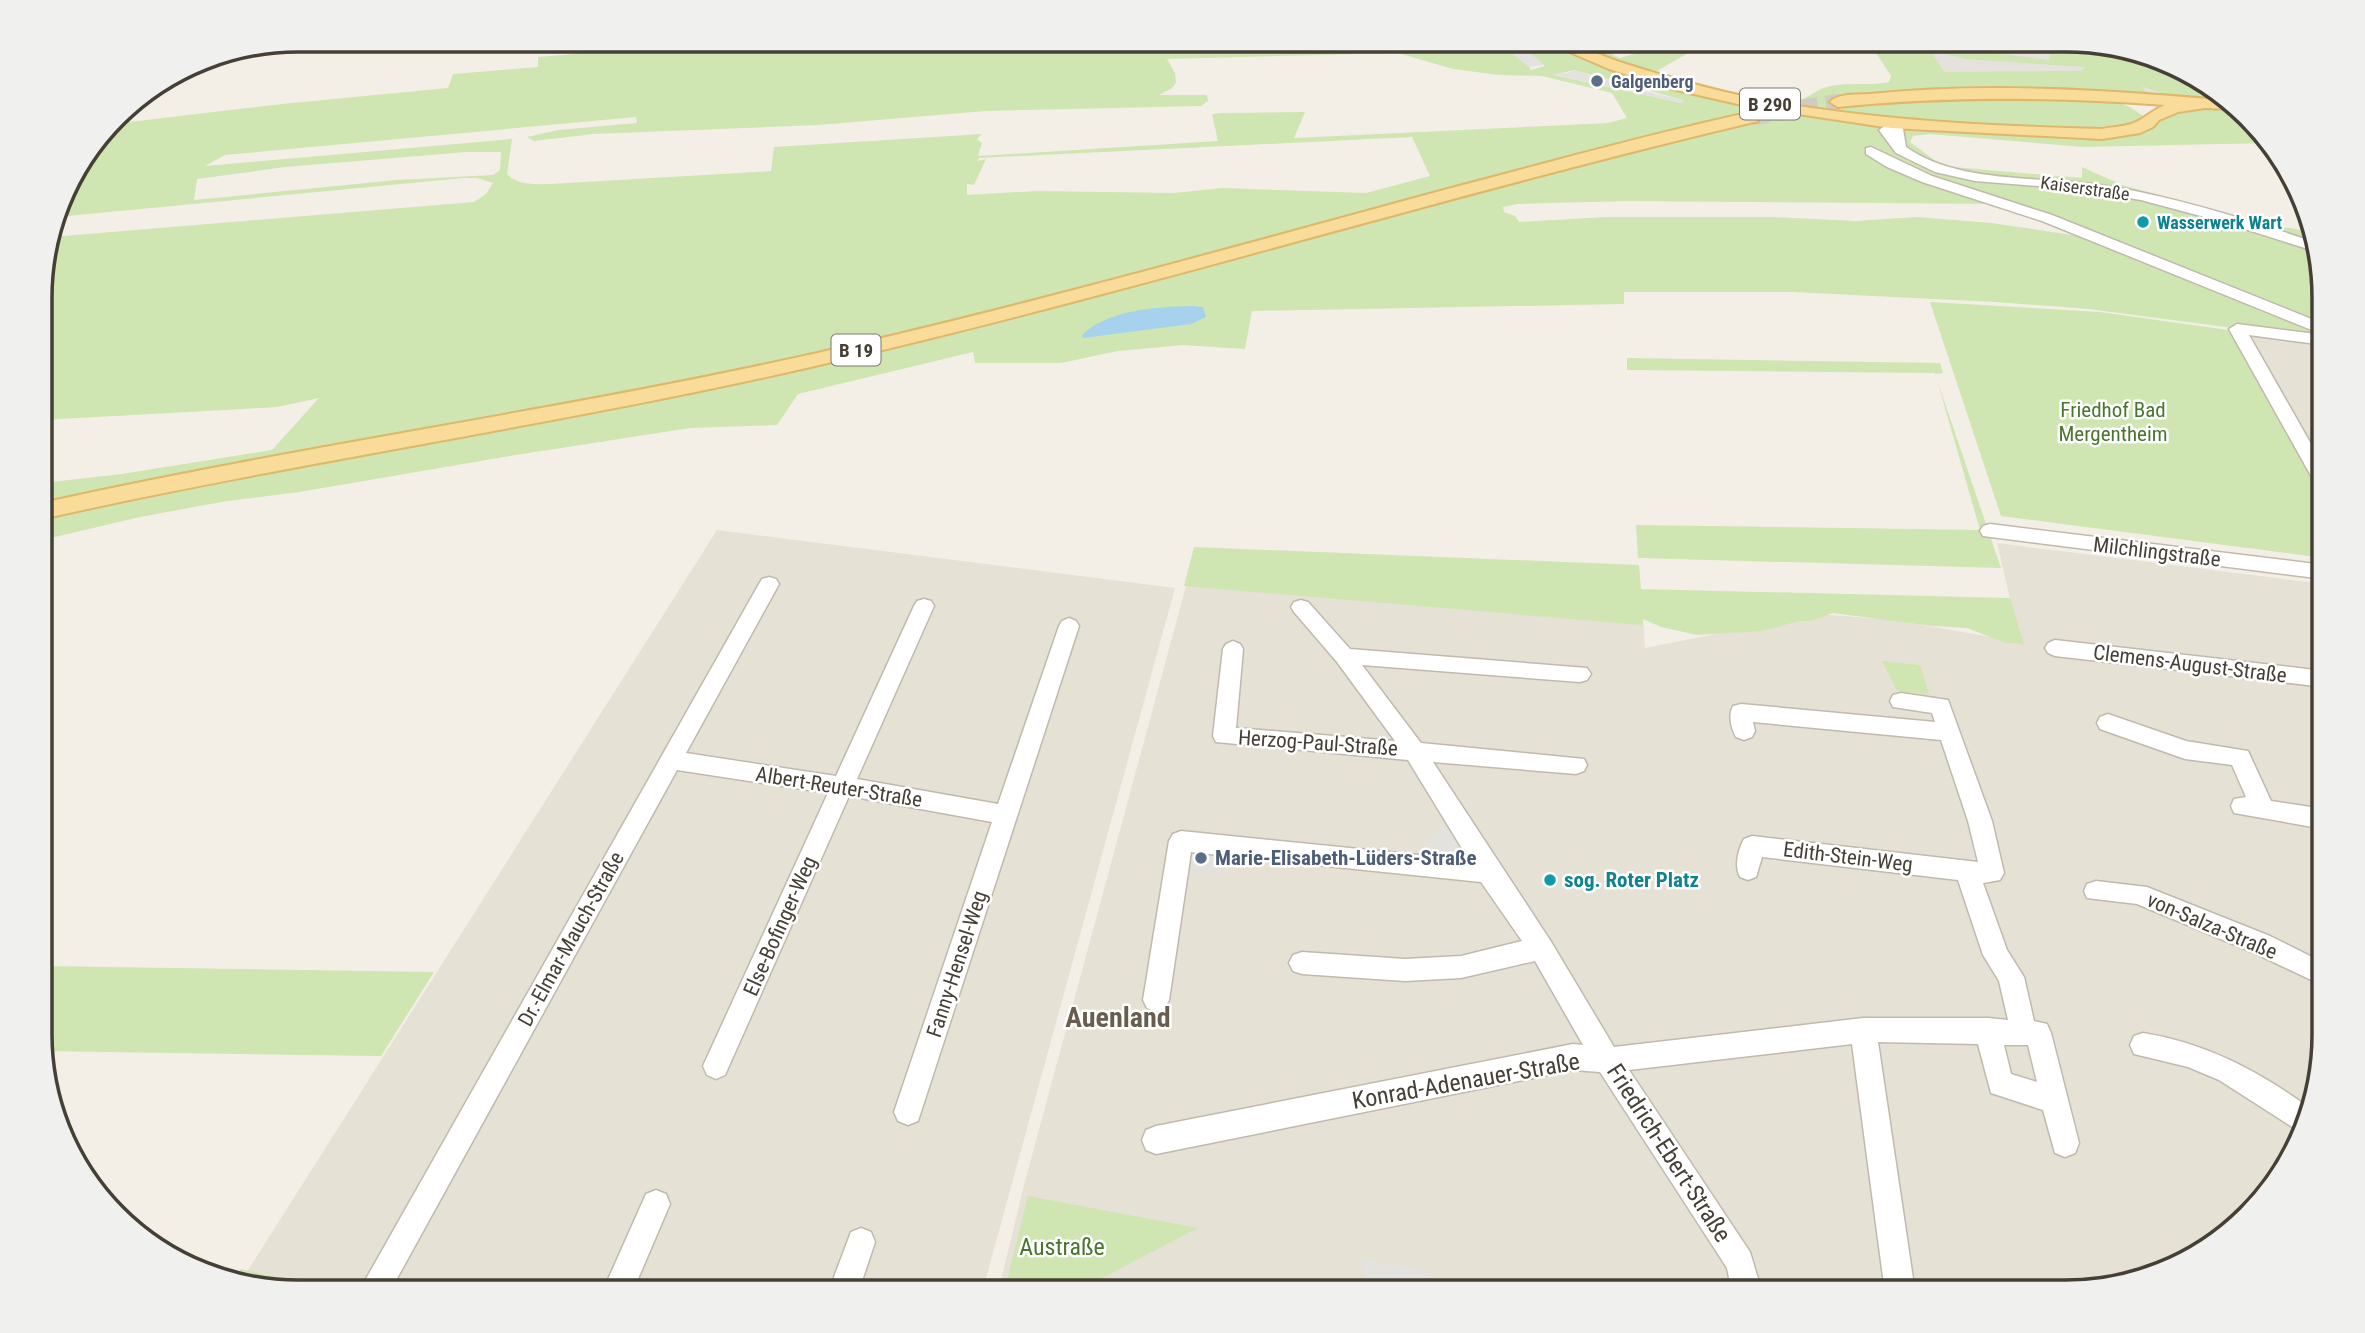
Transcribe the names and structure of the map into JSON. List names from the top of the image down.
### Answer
{
  "streets": {
    "main road": ["B 290", "B 19"],
    "street": [
      "Kaiserstraße",
      "Milchlingstraße",
      "Clemens-August-Straße",
      "Herzog-Paul-Straße",
      "Albert-Reuter-Straße",
      "Edith-Stein-Weg",
      "Else-Bofinger-Weg",
      "von-Salza-Straße",
      "Dr.-Elmar-Mauch-Straße",
      "Fanny-Hensel-Weg",
      "Konrad-Adenauer-Straße",
      "Friedrich-Ebert-Straße"
    ]
  },
  "crossings": [
    ["Herzog-Paul-Straße", "Friedrich-Ebert-Straße"],
    ["Albert-Reuter-Straße", "Else-Bofinger-Weg"],
    ["Albert-Reuter-Straße", "Dr.-Elmar-Mauch-Straße"],
    ["Albert-Reuter-Straße", "Fanny-Hensel-Weg"],
    ["Konrad-Adenauer-Straße", "Friedrich-Ebert-Straße"]
  ],
  "districts": ["Auenland"],
  "parks": ["Friedhof Bad Mergentheim", "Austraße"],
  "places": [
    "Galgenberg",
    "Wasserwerk Wart",
    "Marie-Elisabeth-Lüders-Straße",
    "sog. Roter Platz"
  ]
}
